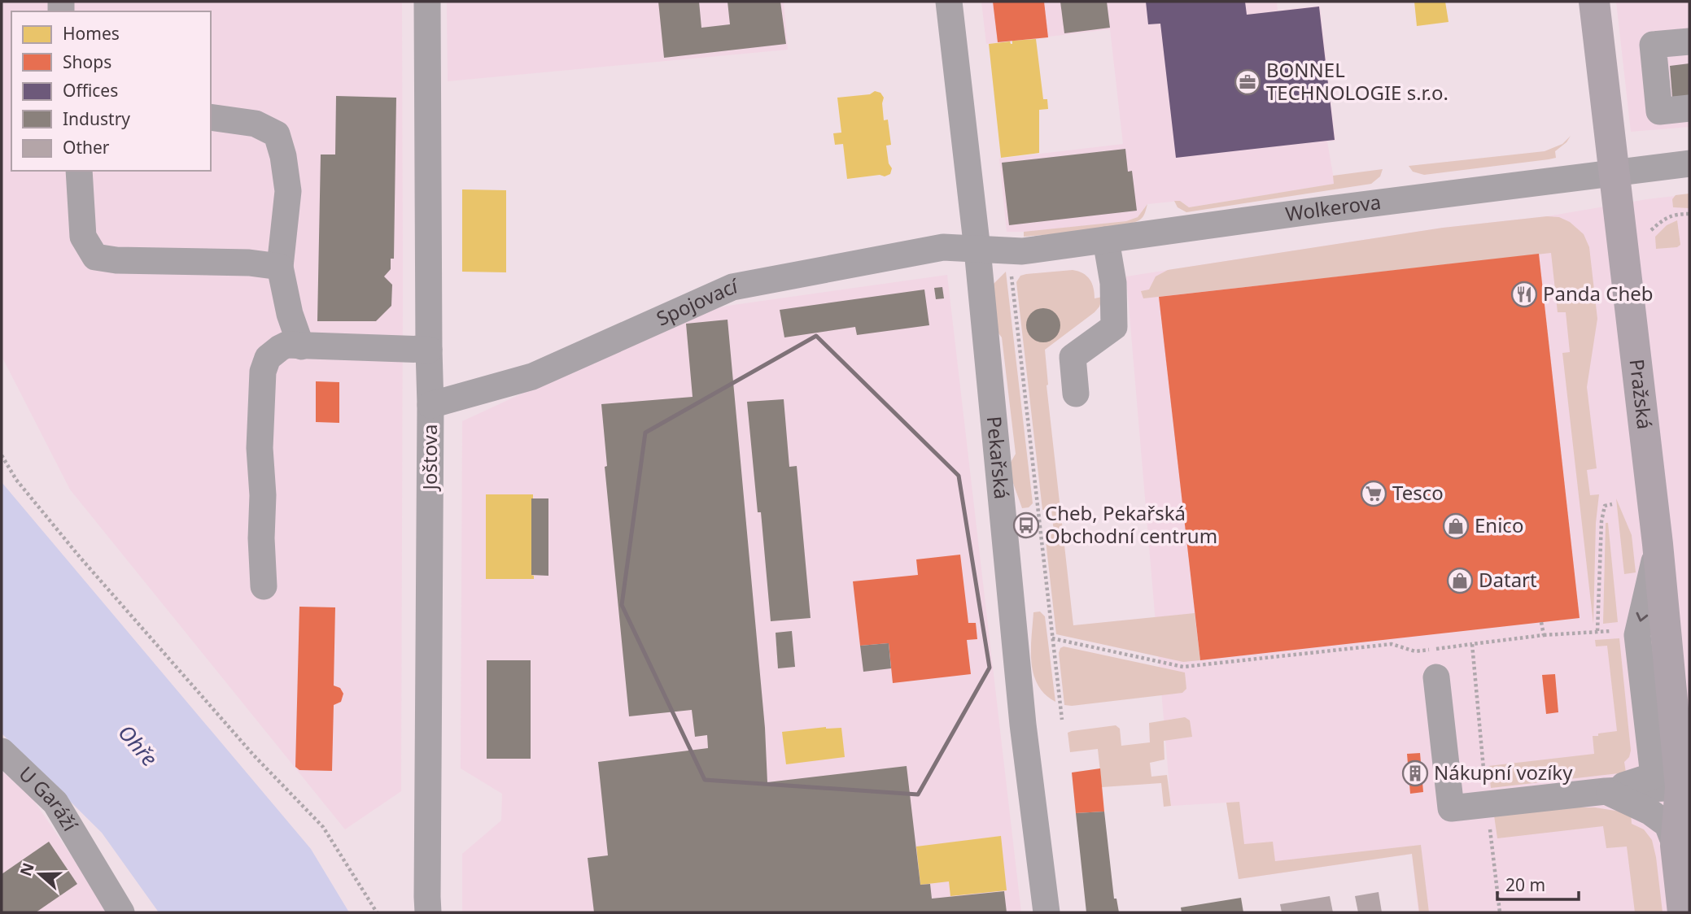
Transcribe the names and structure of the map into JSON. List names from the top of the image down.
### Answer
{
  "streets": {
    "main road": ["Pražská"],
    "street": [
      "Wolkerova",
      "Spojovací",
      "Joštova",
      "Pekařská",
      "U Garáží"
    ]
  },
  "crossings": [
    ["Wolkerova", "Spojovací"],
    ["Wolkerova", "Pražská"],
    ["Wolkerova", "Pekařská"],
    ["Spojovací", "Joštova"],
    ["Spojovací", "Pekařská"]
  ],
  "water": ["Ohře"],
  "places": {
    "office": ["BONNEL TECHNOLOGIE s.r.o."],
    "restaurant": ["Panda Cheb"],
    "supermarket": ["Tesco"],
    "bus stop": ["Cheb, Pekařská Obchodní centrum"],
    "shop": ["Enico", "Datart"],
    "building": ["Nákupní vozíky"]
  },
  "legend": [
    "Homes",
    "Shops",
    "Offices",
    "Industry",
    "Other"
  ],
  "scale_bar": "20 m",
  "north": "left"
}
